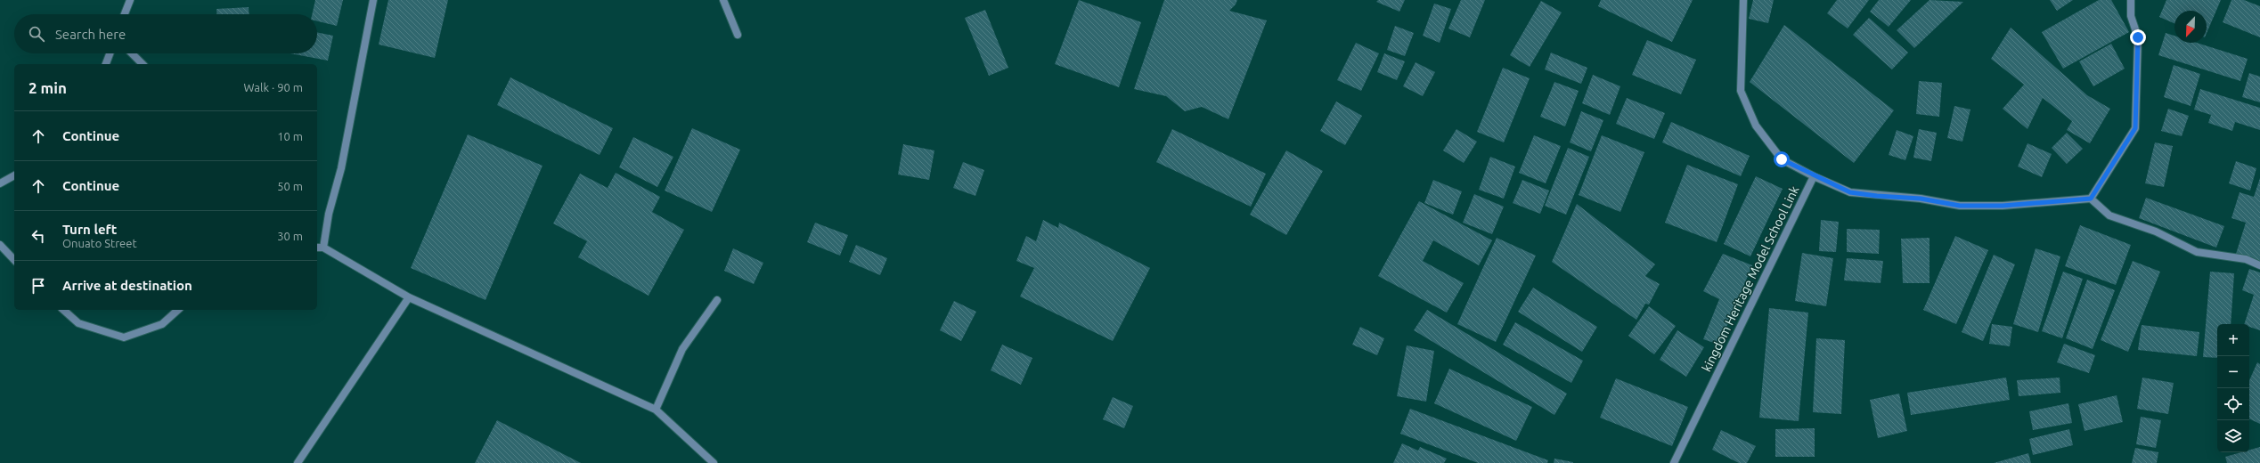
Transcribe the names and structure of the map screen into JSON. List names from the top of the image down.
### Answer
{
  "streets": {
    "street": ["kingdom Heritage Model School Link"]
  },
  "north": "bottom left",
  "page": {
    "search": "Search here",
    "heading": ["2 min", "Walk · 90 m"],
    "list": [
      ["Continue", "10 m"],
      ["Continue", "50 m"],
      ["Turn left", "Onuato Street", "30 m"],
      "Arrive at destination"
    ],
    "map_buttons": ["+", "−"]
  }
}
